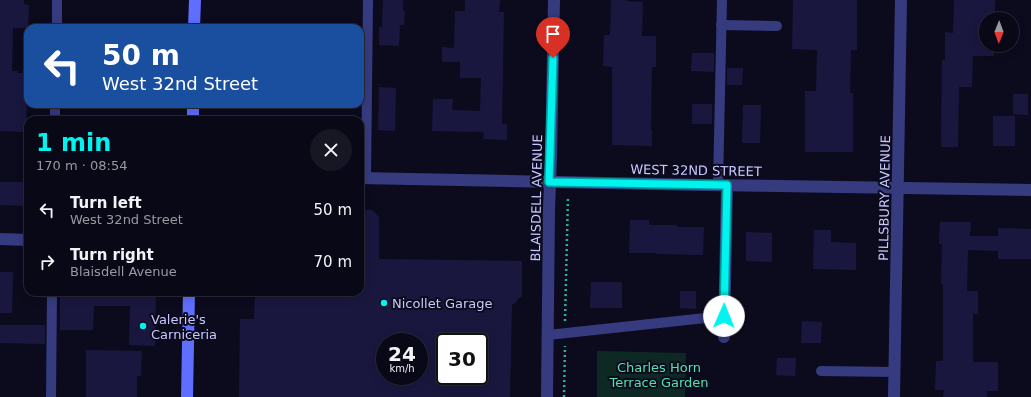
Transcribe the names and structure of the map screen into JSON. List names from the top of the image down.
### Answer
{
  "streets": {
    "street": ["WEST 32ND STREET", "BLAISDELL AVENUE", "PILLSBURY AVENUE"]
  },
  "crossings": [
    ["WEST 32ND STREET", "BLAISDELL AVENUE"],
    ["WEST 32ND STREET", "PILLSBURY AVENUE"]
  ],
  "parks": ["Charles Horn Terrace Garden"],
  "places": ["Nicollet Garage", "Valerie's Carniceria"],
  "north": "bottom",
  "page": {
    "turn": ["50 m", "West 32nd Street"],
    "heading": ["1 min", "170 m · 08:54"],
    "list": [
      {
        "name": "Turn left",
        "note": "West 32nd Street",
        "value": "50 m"
      },
      {
        "name": "Turn right",
        "note": "Blaisdell Avenue",
        "value": "70 m"
      }
    ],
    "speed": "24 km/h",
    "limit": "30"
  }
}
